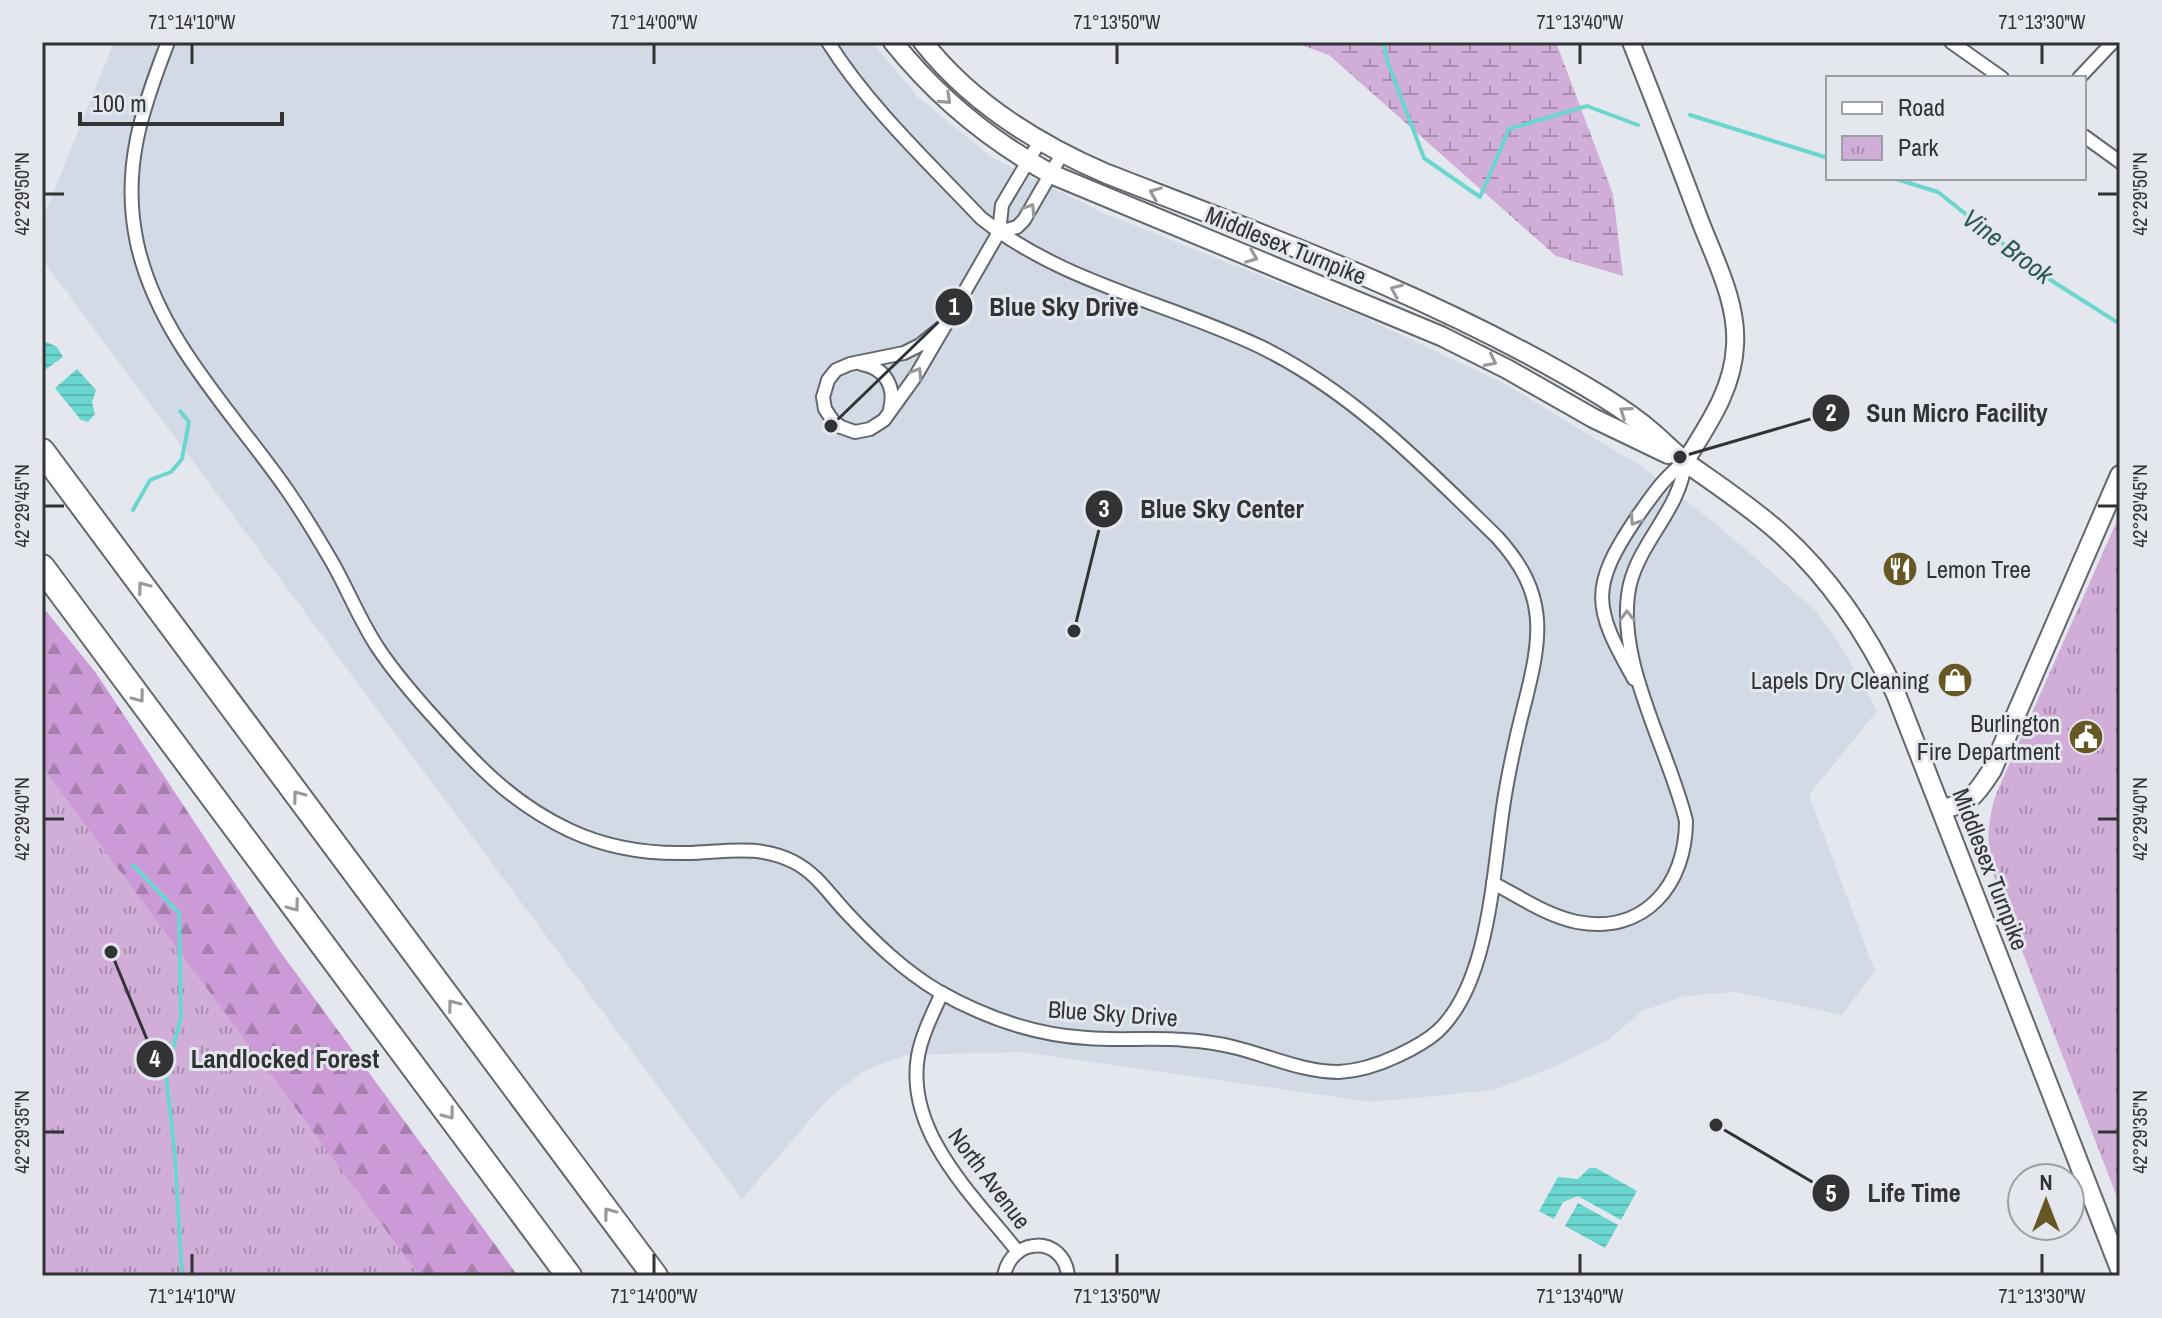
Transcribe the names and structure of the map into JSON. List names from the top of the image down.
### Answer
{
  "streets": {
    "main road": ["Middlesex Turnpike"],
    "street": ["Blue Sky Drive", "North Avenue"]
  },
  "crossings": [
    ["Blue Sky Drive", "North Avenue"]
  ],
  "water": ["Vine Brook"],
  "places": {
    "other": [
      "Blue Sky Drive",
      "Sun Micro Facility",
      "Blue Sky Center",
      "Landlocked Forest",
      "Life Time"
    ],
    "restaurant": ["Lemon Tree"],
    "shop": ["Lapels Dry Cleaning"],
    "public building": ["Burlington Fire Department"]
  },
  "legend": ["Road", "Park"],
  "scale_bar": "100 m",
  "north": "top",
  "coordinates": [
    "71°14'10\"W",
    "71°14'00\"W",
    "71°13'50\"W",
    "71°13'40\"W",
    "71°13'30\"W",
    "42°29'50\"N",
    "42°29'45\"N",
    "42°29'40\"N",
    "42°29'35\"N"
  ]
}
